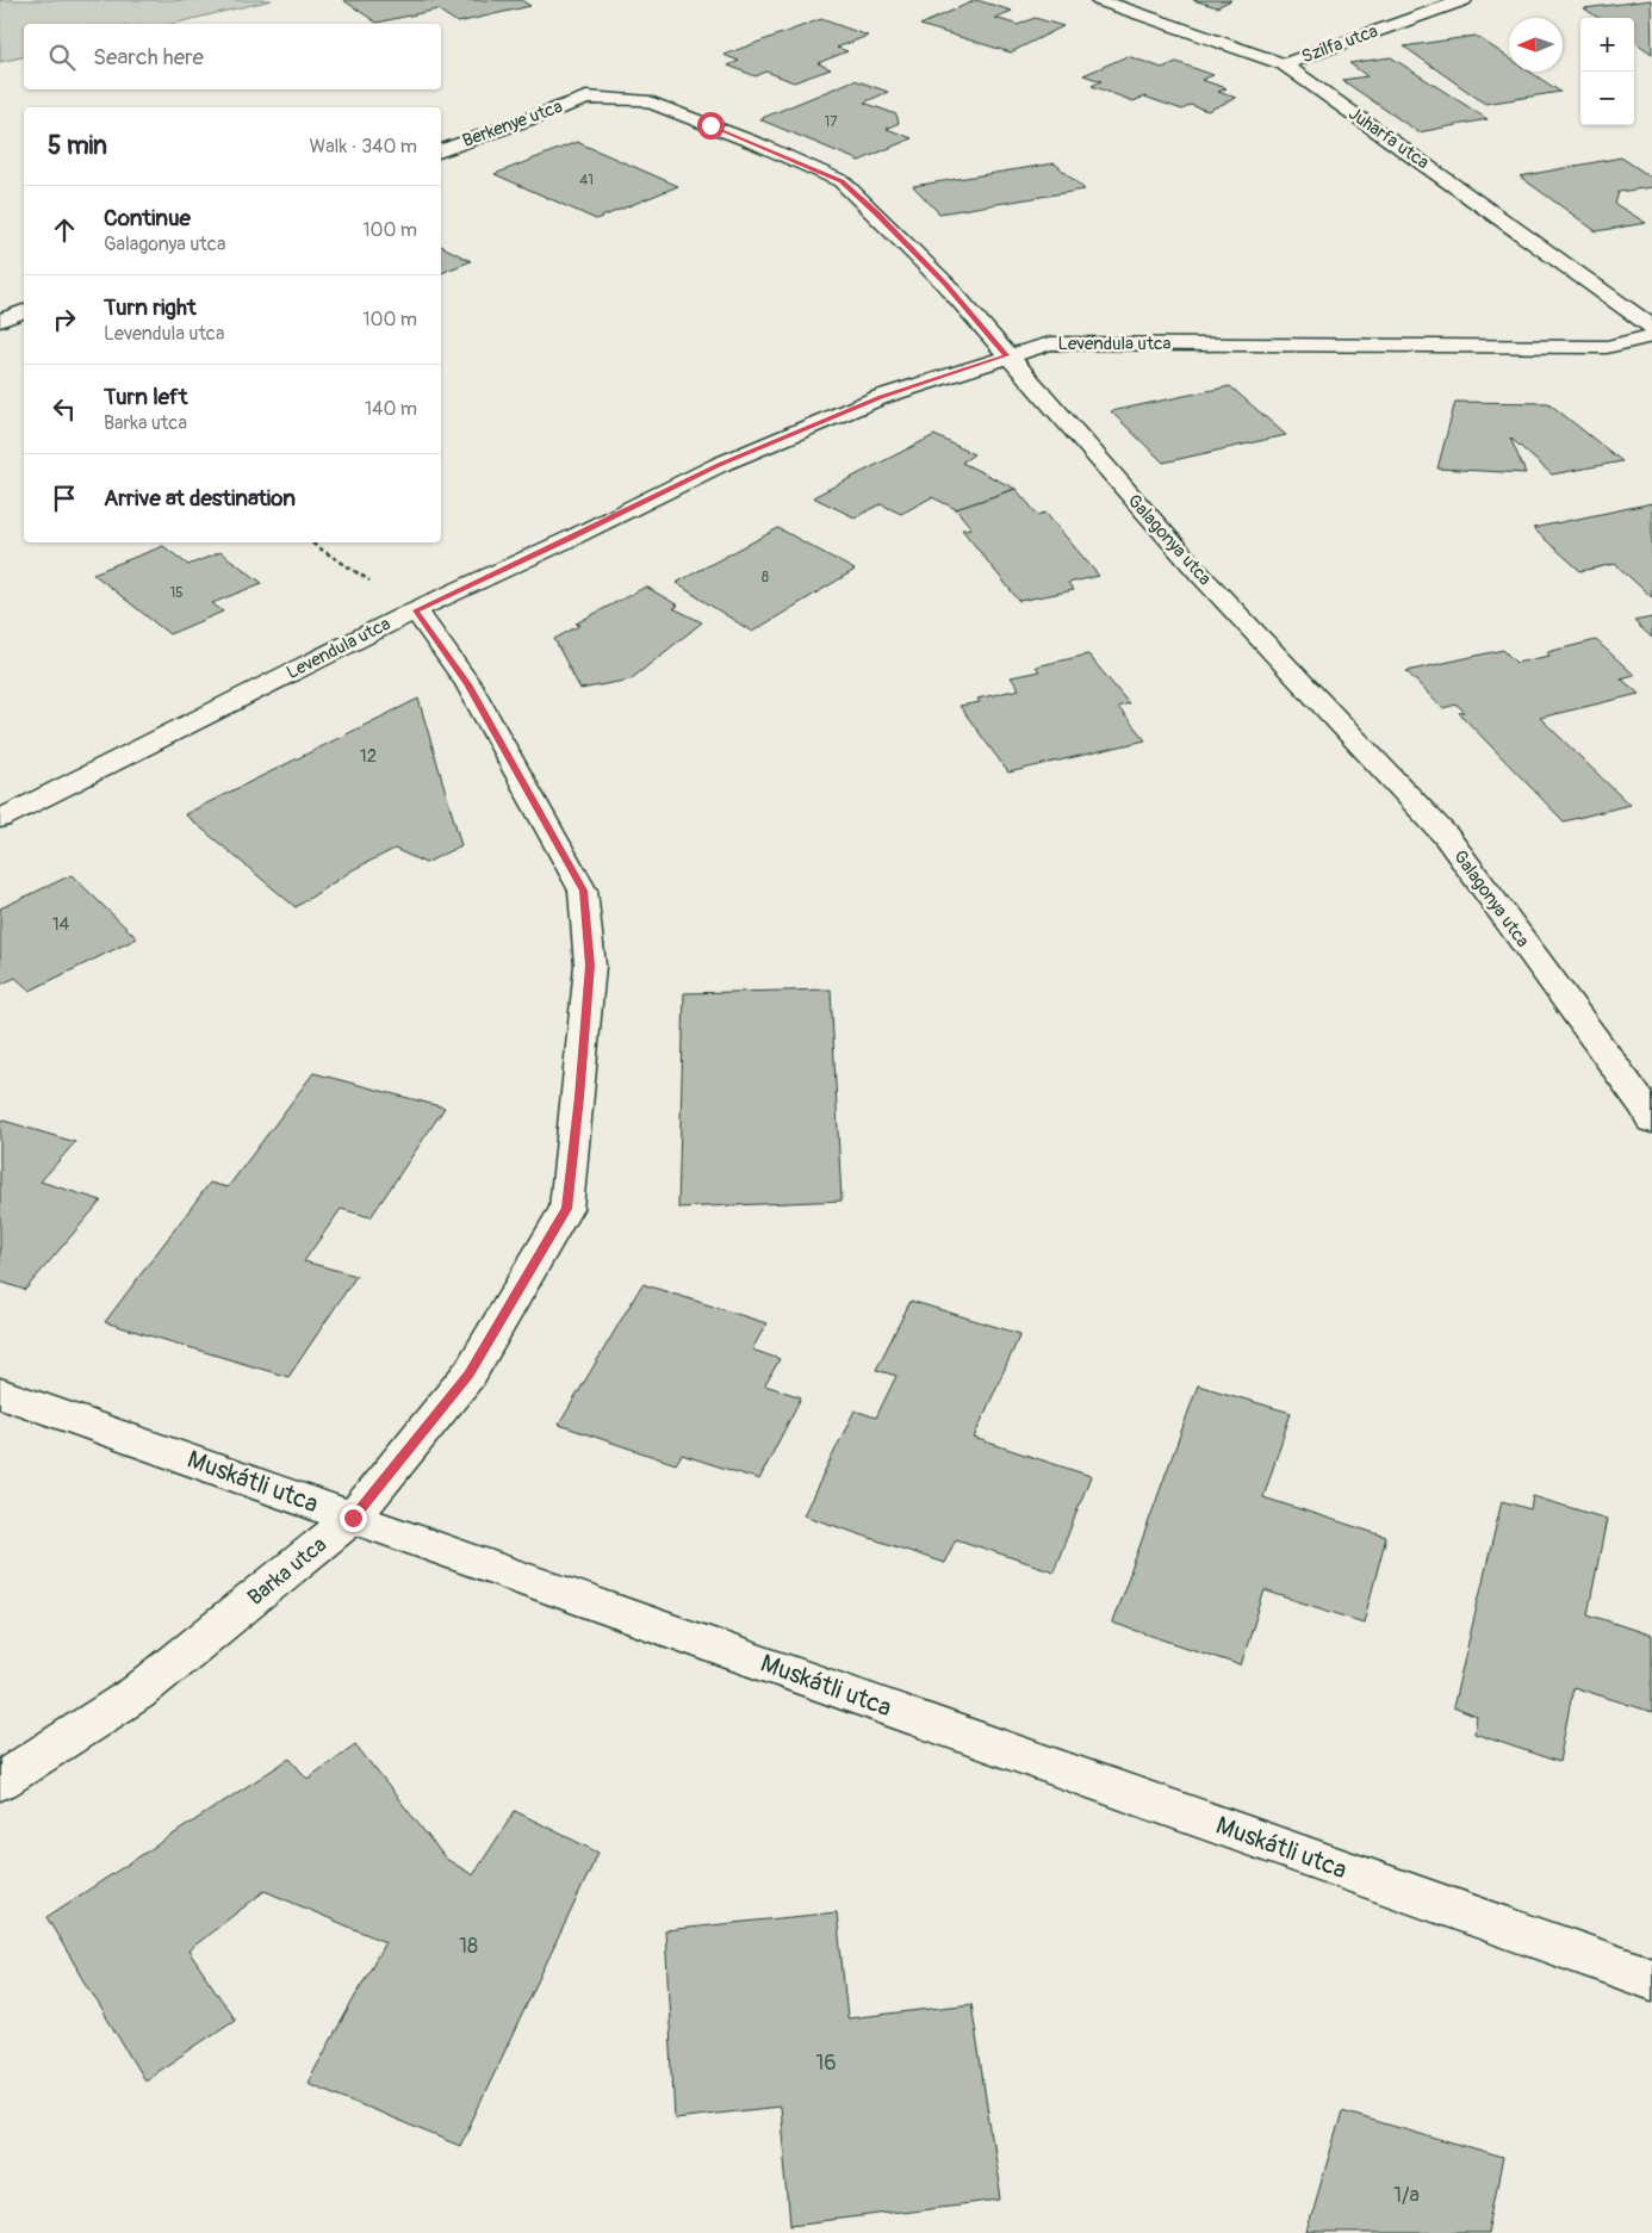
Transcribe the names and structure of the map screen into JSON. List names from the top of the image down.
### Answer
{
  "streets": {
    "street": [
      "Szilfa utca",
      "Berkenye utca",
      "Juharfa utca",
      "Levendula utca",
      "Galagonya utca",
      "Muskátli utca",
      "Barka utca"
    ]
  },
  "crossings": [
    ["Szilfa utca", "Juharfa utca"],
    ["Berkenye utca", "Galagonya utca"],
    ["Levendula utca", "Galagonya utca"],
    ["Levendula utca", "Barka utca"],
    ["Muskátli utca", "Barka utca"]
  ],
  "house_numbers": [
    "17",
    "41",
    "8",
    "15",
    "12",
    "14",
    "18",
    "16",
    "1/a"
  ],
  "north": "left",
  "page": {
    "map_buttons": ["+", "−"],
    "search": "Search here",
    "heading": ["5 min", "Walk · 340 m"],
    "list": [
      ["Continue", "Galagonya utca", "100 m"],
      ["Turn right", "Levendula utca", "100 m"],
      ["Turn left", "Barka utca", "140 m"],
      "Arrive at destination"
    ]
  }
}
